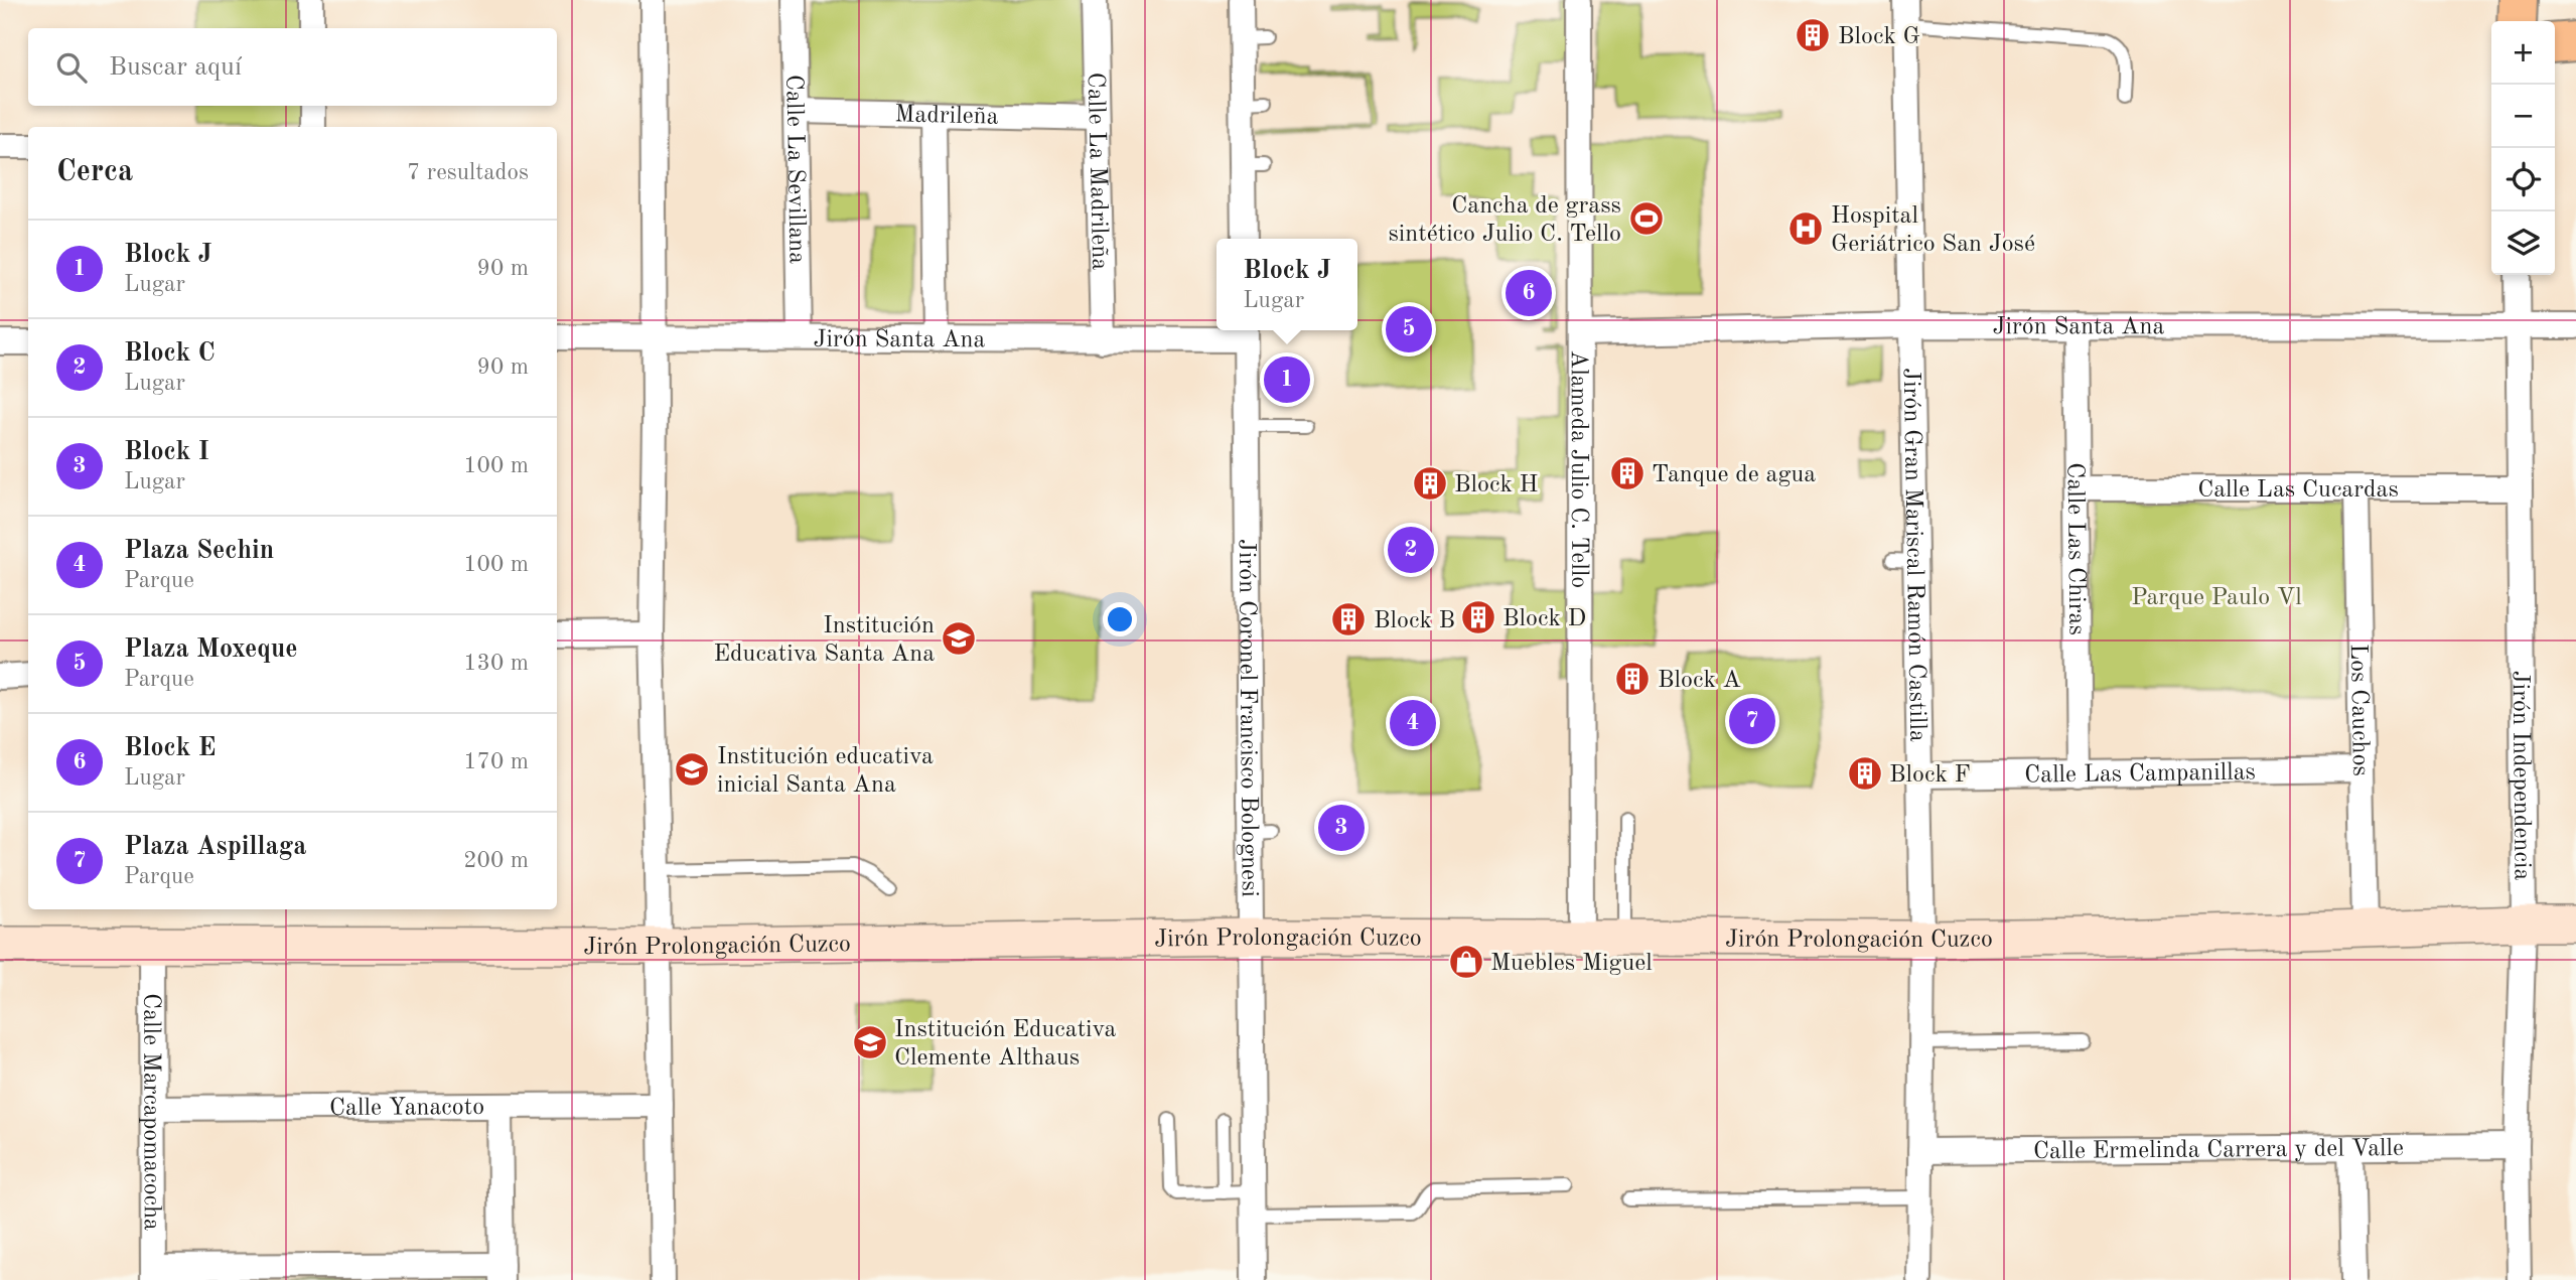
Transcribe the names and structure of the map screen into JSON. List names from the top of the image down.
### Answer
{
  "streets": {
    "street": [
      "Madrileña",
      "Calle La Sevillana",
      "Calle La Madrileña",
      "Jirón Santa Ana",
      "Alameda Julio C. Tello",
      "Calle Las Cucardas",
      "Calle Las Chiras",
      "Jirón Gran Mariscal Ramón Castilla",
      "Los Cauchos",
      "Jirón Coronel Francisco Bolognesi",
      "Calle Las Campanillas",
      "Jirón Independencia",
      "Jirón Prolongación Cuzco",
      "Calle Yanacoto",
      "Calle Marcapomacocha",
      "Calle Ermelinda Carrera y del Valle"
    ]
  },
  "crossings": [
    ["Madrileña", "Calle La Sevillana"],
    ["Madrileña", "Calle La Madrileña"],
    ["Calle La Sevillana", "Jirón Santa Ana"],
    ["Calle La Madrileña", "Jirón Santa Ana"],
    ["Jirón Santa Ana", "Alameda Julio C. Tello"],
    ["Jirón Santa Ana", "Calle Las Chiras"],
    ["Jirón Santa Ana", "Jirón Gran Mariscal Ramón Castilla"],
    ["Jirón Santa Ana", "Jirón Coronel Francisco Bolognesi"],
    ["Jirón Santa Ana", "Jirón Independencia"],
    ["Alameda Julio C. Tello", "Jirón Prolongación Cuzco"],
    ["Calle Las Cucardas", "Calle Las Chiras"],
    ["Calle Las Cucardas", "Los Cauchos"],
    ["Calle Las Cucardas", "Jirón Independencia"],
    ["Calle Las Chiras", "Calle Las Campanillas"],
    ["Jirón Gran Mariscal Ramón Castilla", "Calle Las Campanillas"],
    ["Jirón Gran Mariscal Ramón Castilla", "Jirón Prolongación Cuzco"],
    ["Jirón Gran Mariscal Ramón Castilla", "Calle Ermelinda Carrera y del Valle"],
    ["Los Cauchos", "Calle Las Campanillas"],
    ["Los Cauchos", "Jirón Prolongación Cuzco"],
    ["Jirón Coronel Francisco Bolognesi", "Jirón Prolongación Cuzco"],
    ["Jirón Independencia", "Jirón Prolongación Cuzco"],
    ["Jirón Independencia", "Calle Ermelinda Carrera y del Valle"],
    ["Jirón Prolongación Cuzco", "Calle Marcapomacocha"],
    ["Calle Yanacoto", "Calle Marcapomacocha"]
  ],
  "parks": ["Parque Paulo Vl"],
  "places": {
    "building": [
      "Block G",
      "Tanque de agua",
      "Block H",
      "Block D",
      "Block B",
      "Block A",
      "Block F"
    ],
    "sports": ["Cancha de grass sintético Julio C. Tello"],
    "hospital": ["Hospital Geriátrico San José"],
    "school or university": ["Institución Educativa Santa Ana", "Institución educativa inicial Santa Ana", "Institución Educativa Clemente Althaus"],
    "shop": ["Muebles Miguel"]
  },
  "page": {
    "map_buttons": ["+", "−"],
    "search": "Buscar aquí",
    "heading": ["Cerca", "7 resultados"],
    "list": [
      {
        "mark": "1",
        "name": "Block J",
        "note": "Lugar",
        "value": "90 m"
      },
      {
        "mark": "2",
        "name": "Block C",
        "note": "Lugar",
        "value": "90 m"
      },
      {
        "mark": "3",
        "name": "Block I",
        "note": "Lugar",
        "value": "100 m"
      },
      {
        "mark": "4",
        "name": "Plaza Sechin",
        "note": "Parque",
        "value": "100 m"
      },
      {
        "mark": "5",
        "name": "Plaza Moxeque",
        "note": "Parque",
        "value": "130 m"
      },
      {
        "mark": "6",
        "name": "Block E",
        "note": "Lugar",
        "value": "170 m"
      },
      {
        "mark": "7",
        "name": "Plaza Aspillaga",
        "note": "Parque",
        "value": "200 m"
      }
    ],
    "popup": ["Block J", "Lugar"],
    "pins": [
      "6",
      "5",
      "1",
      "2",
      "7",
      "4",
      "3"
    ]
  }
}
